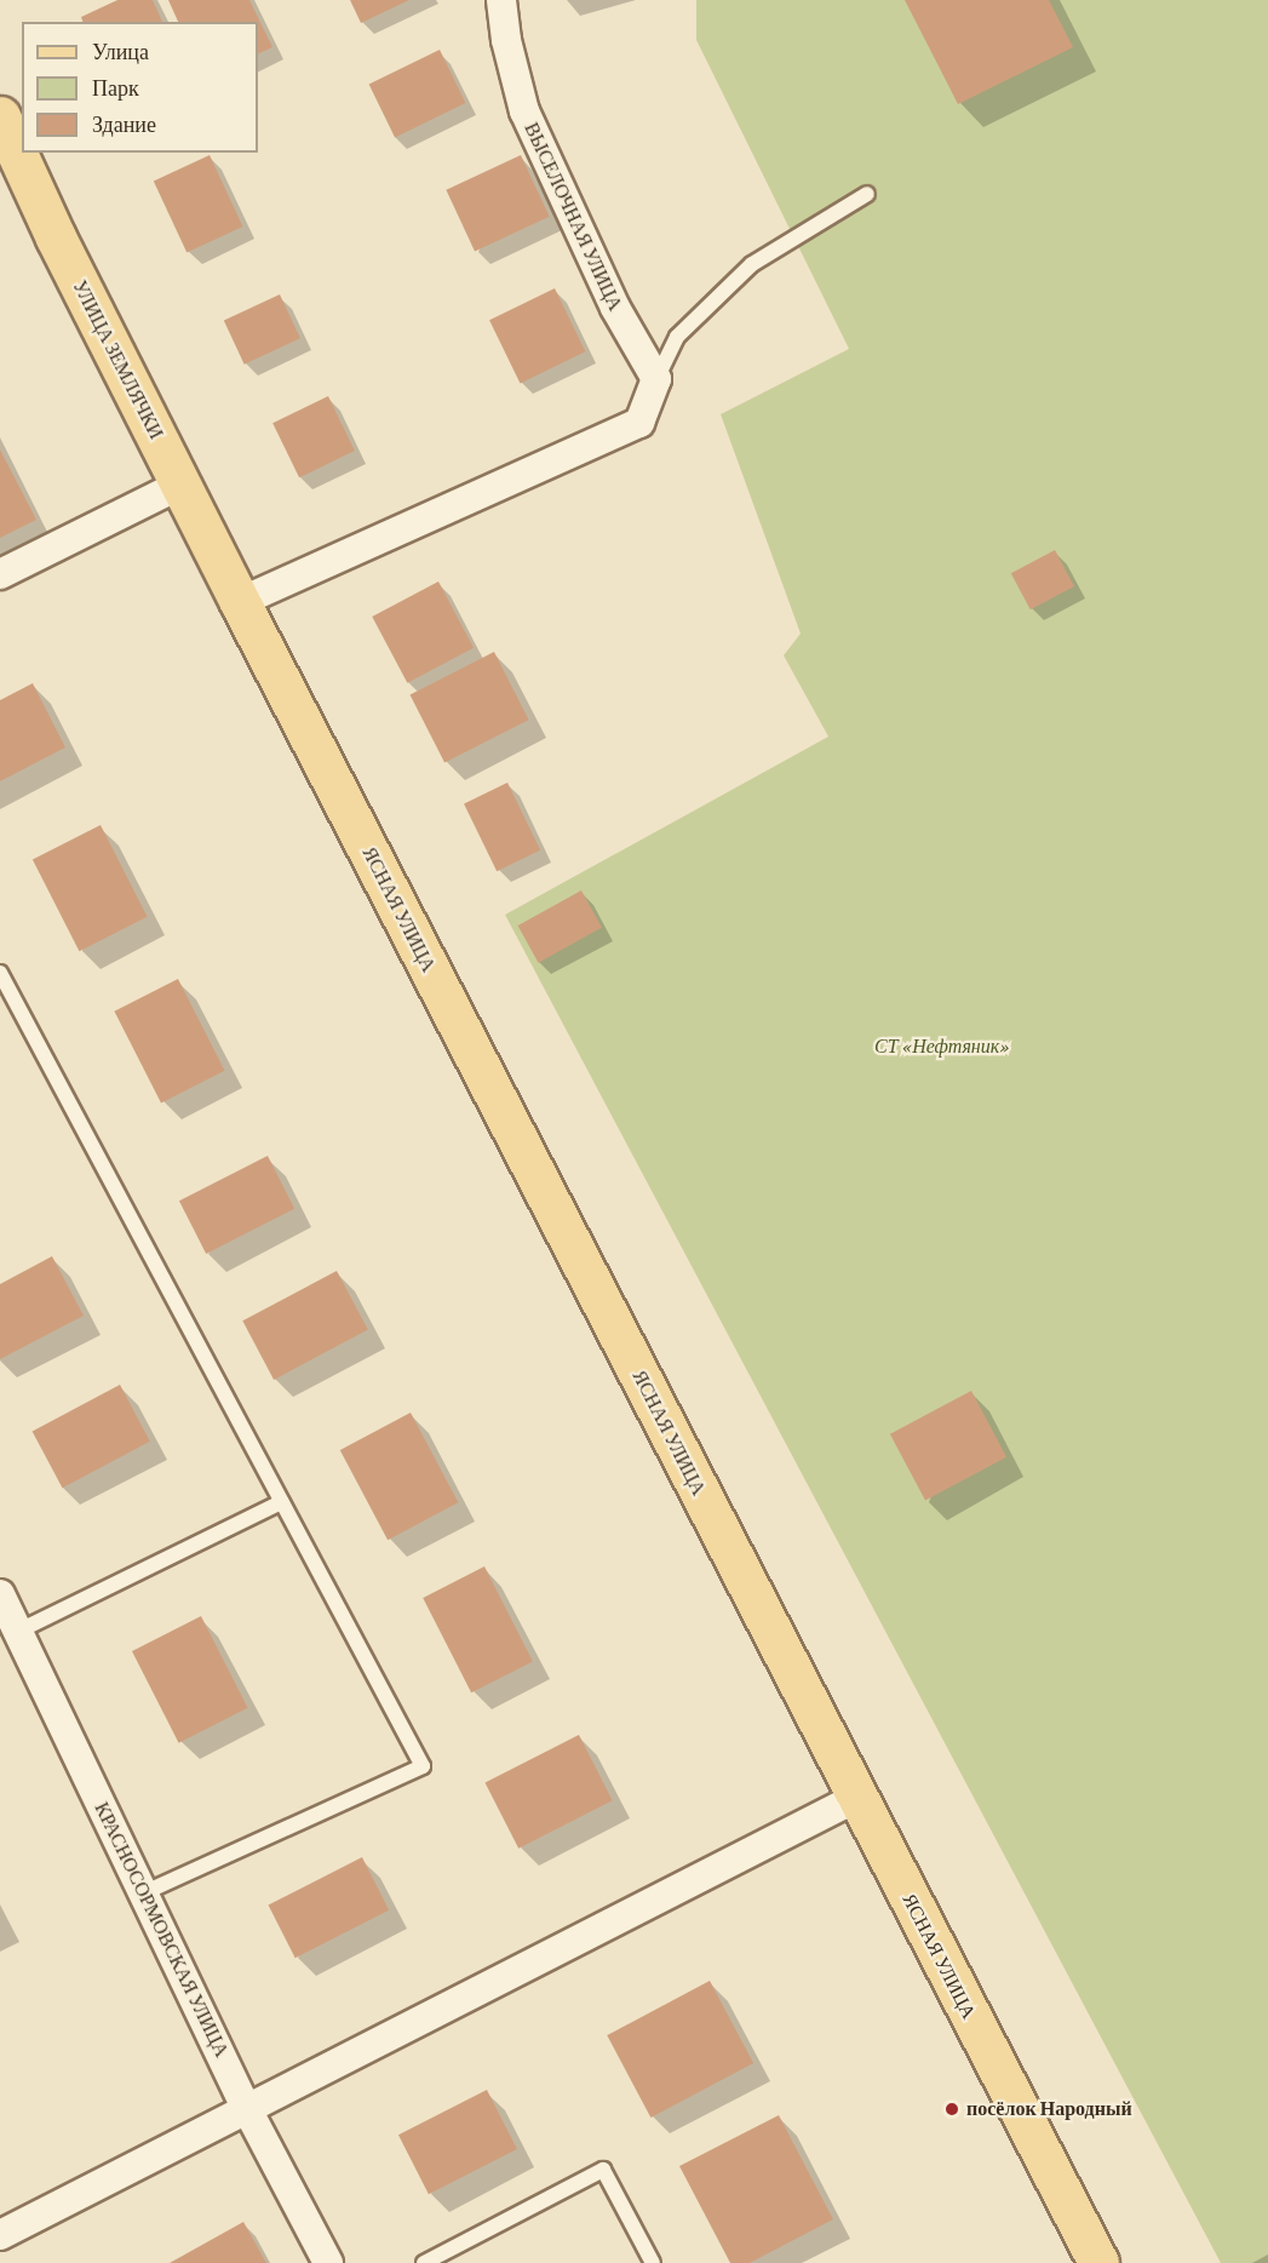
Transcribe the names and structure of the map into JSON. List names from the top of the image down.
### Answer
{
  "streets": {
    "main road": ["УЛИЦА ЗЕМЛЯЧКИ", "ЯСНАЯ УЛИЦА"],
    "street": ["ВЫСЕЛОЧНАЯ УЛИЦА", "КРАСНОСОРМОВСКАЯ УЛИЦА"]
  },
  "crossings": [
    ["УЛИЦА ЗЕМЛЯЧКИ", "ЯСНАЯ УЛИЦА"]
  ],
  "parks": ["СТ «Нефтяник»"],
  "places": ["посёлок Народный"],
  "legend": ["Улица", "Парк", "Здание"]
}
